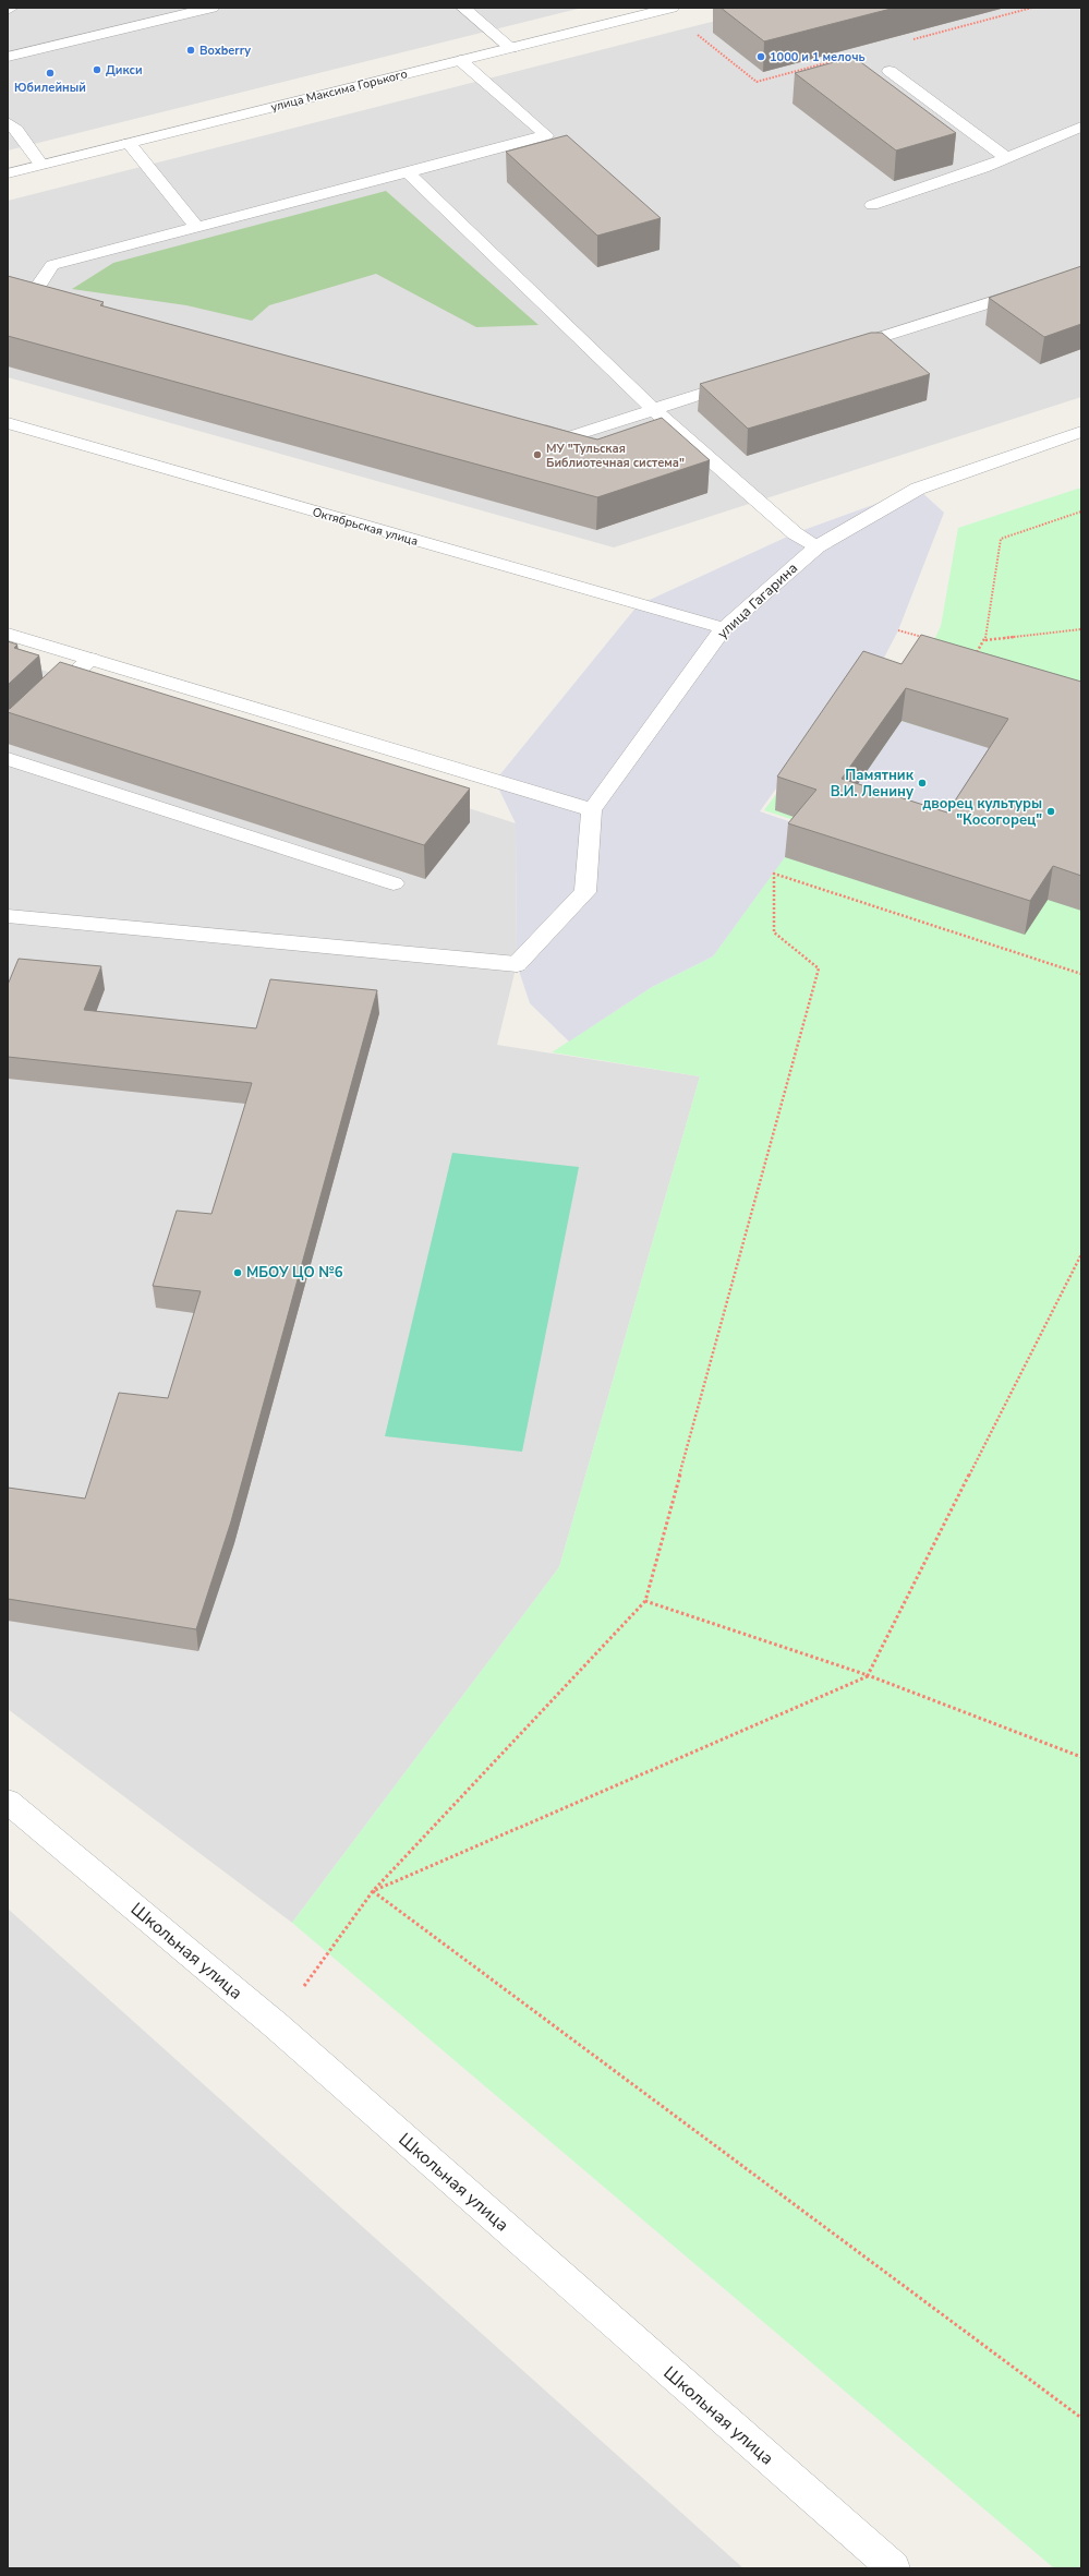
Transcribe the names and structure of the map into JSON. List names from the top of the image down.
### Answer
{
  "streets": {
    "street": [
      "улица Максима Горького",
      "Октябрьская улица",
      "улица Гагарина",
      "Школьная улица"
    ]
  },
  "crossings": [
    ["Октябрьская улица", "улица Гагарина"]
  ],
  "places": [
    "Boxberry",
    "1000 и 1 мелочь",
    "Дикси",
    "Юбилейный",
    "МУ \"Тульская Библиотечная система\"",
    "Памятник В.И. Ленину",
    "дворец культуры \"Косогорец\"",
    "МБОУ ЦО №6"
  ]
}
